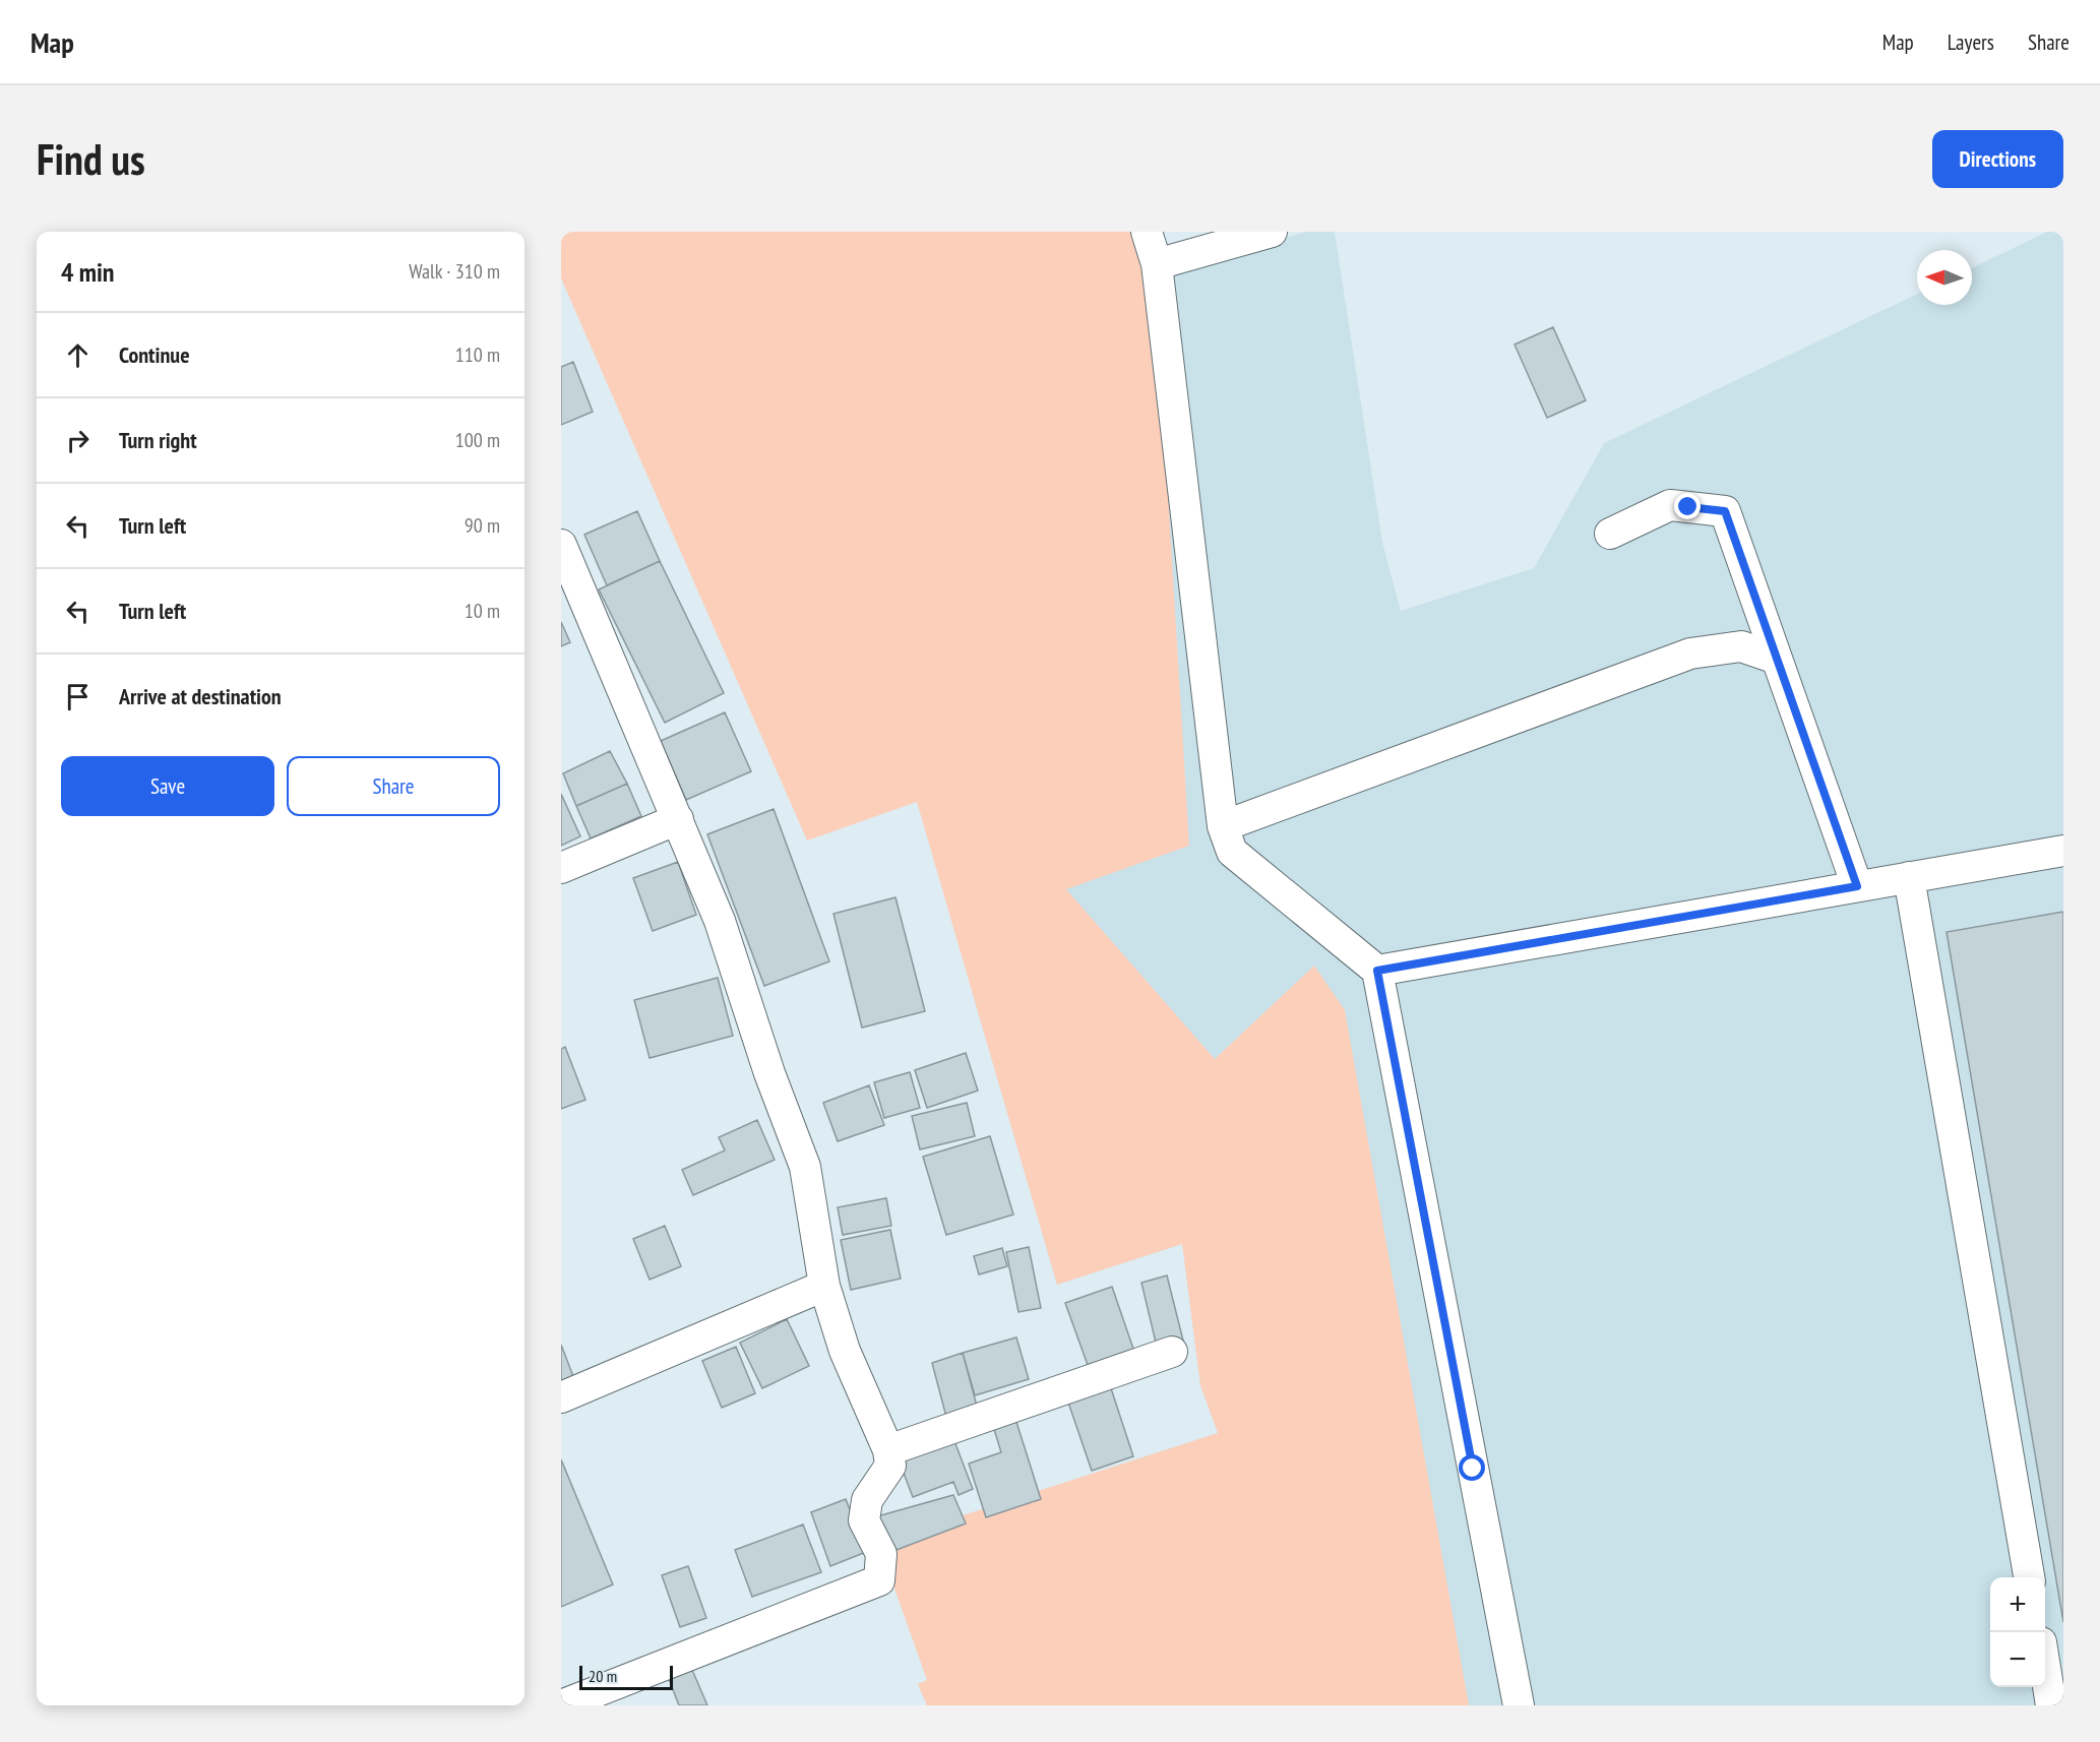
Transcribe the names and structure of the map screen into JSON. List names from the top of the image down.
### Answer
{
  "scale_bar": "20 m",
  "north": "left",
  "page": {
    "header": "Map",
    "nav": ["Map", "Layers", "Share"],
    "buttons": [
      "Directions",
      ["Save", "Share"]
    ],
    "title": "Find us",
    "heading": ["4 min", "Walk · 310 m"],
    "list": [
      ["Continue", "110 m"],
      ["Turn right", "100 m"],
      ["Turn left", "90 m"],
      ["Turn left", "10 m"],
      "Arrive at destination"
    ],
    "map_buttons": ["+", "−"],
    "scale": "20 m"
  }
}
